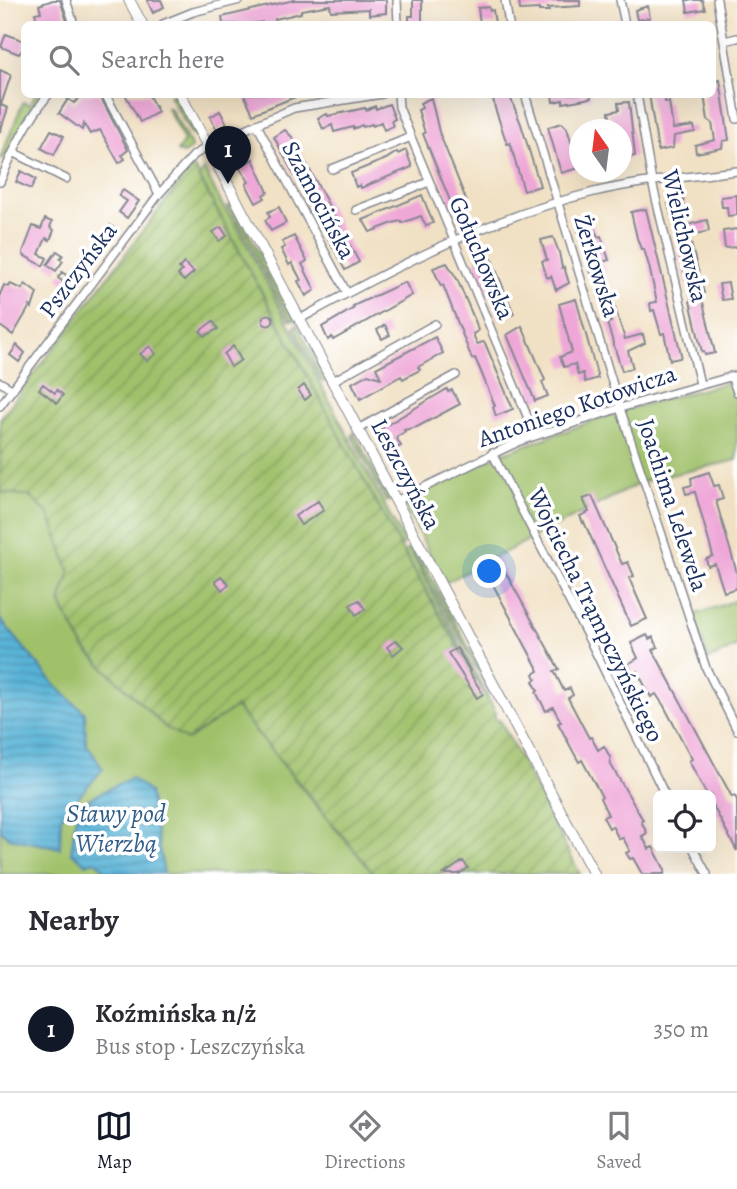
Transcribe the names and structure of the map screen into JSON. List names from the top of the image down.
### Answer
{
  "streets": {
    "street": [
      "Szamocińska",
      "Wielichowska",
      "Gołuchowska",
      "Żerkowska",
      "Pszczyńska",
      "Antoniego Kotowicza",
      "Leszczyńska",
      "Joachima Lelewela",
      "Wojciecha Trąmpczyńskiego"
    ]
  },
  "crossings": [
    ["Szamocińska", "Pszczyńska"],
    ["Wielichowska", "Antoniego Kotowicza"],
    ["Gołuchowska", "Antoniego Kotowicza"],
    ["Żerkowska", "Antoniego Kotowicza"],
    ["Żerkowska", "Joachima Lelewela"],
    ["Pszczyńska", "Leszczyńska"],
    ["Antoniego Kotowicza", "Leszczyńska"],
    ["Antoniego Kotowicza", "Joachima Lelewela"],
    ["Antoniego Kotowicza", "Wojciecha Trąmpczyńskiego"]
  ],
  "water": ["Stawy pod Wierzbą"],
  "north": "top",
  "page": {
    "search": "Search here",
    "pins": "1",
    "heading": "Nearby",
    "list": [
      {
        "mark": "1",
        "name": "Koźmińska n/ż",
        "note": "Bus stop · Leszczyńska",
        "value": "350 m"
      }
    ],
    "nav": ["Map", "Directions", "Saved"]
  }
}
